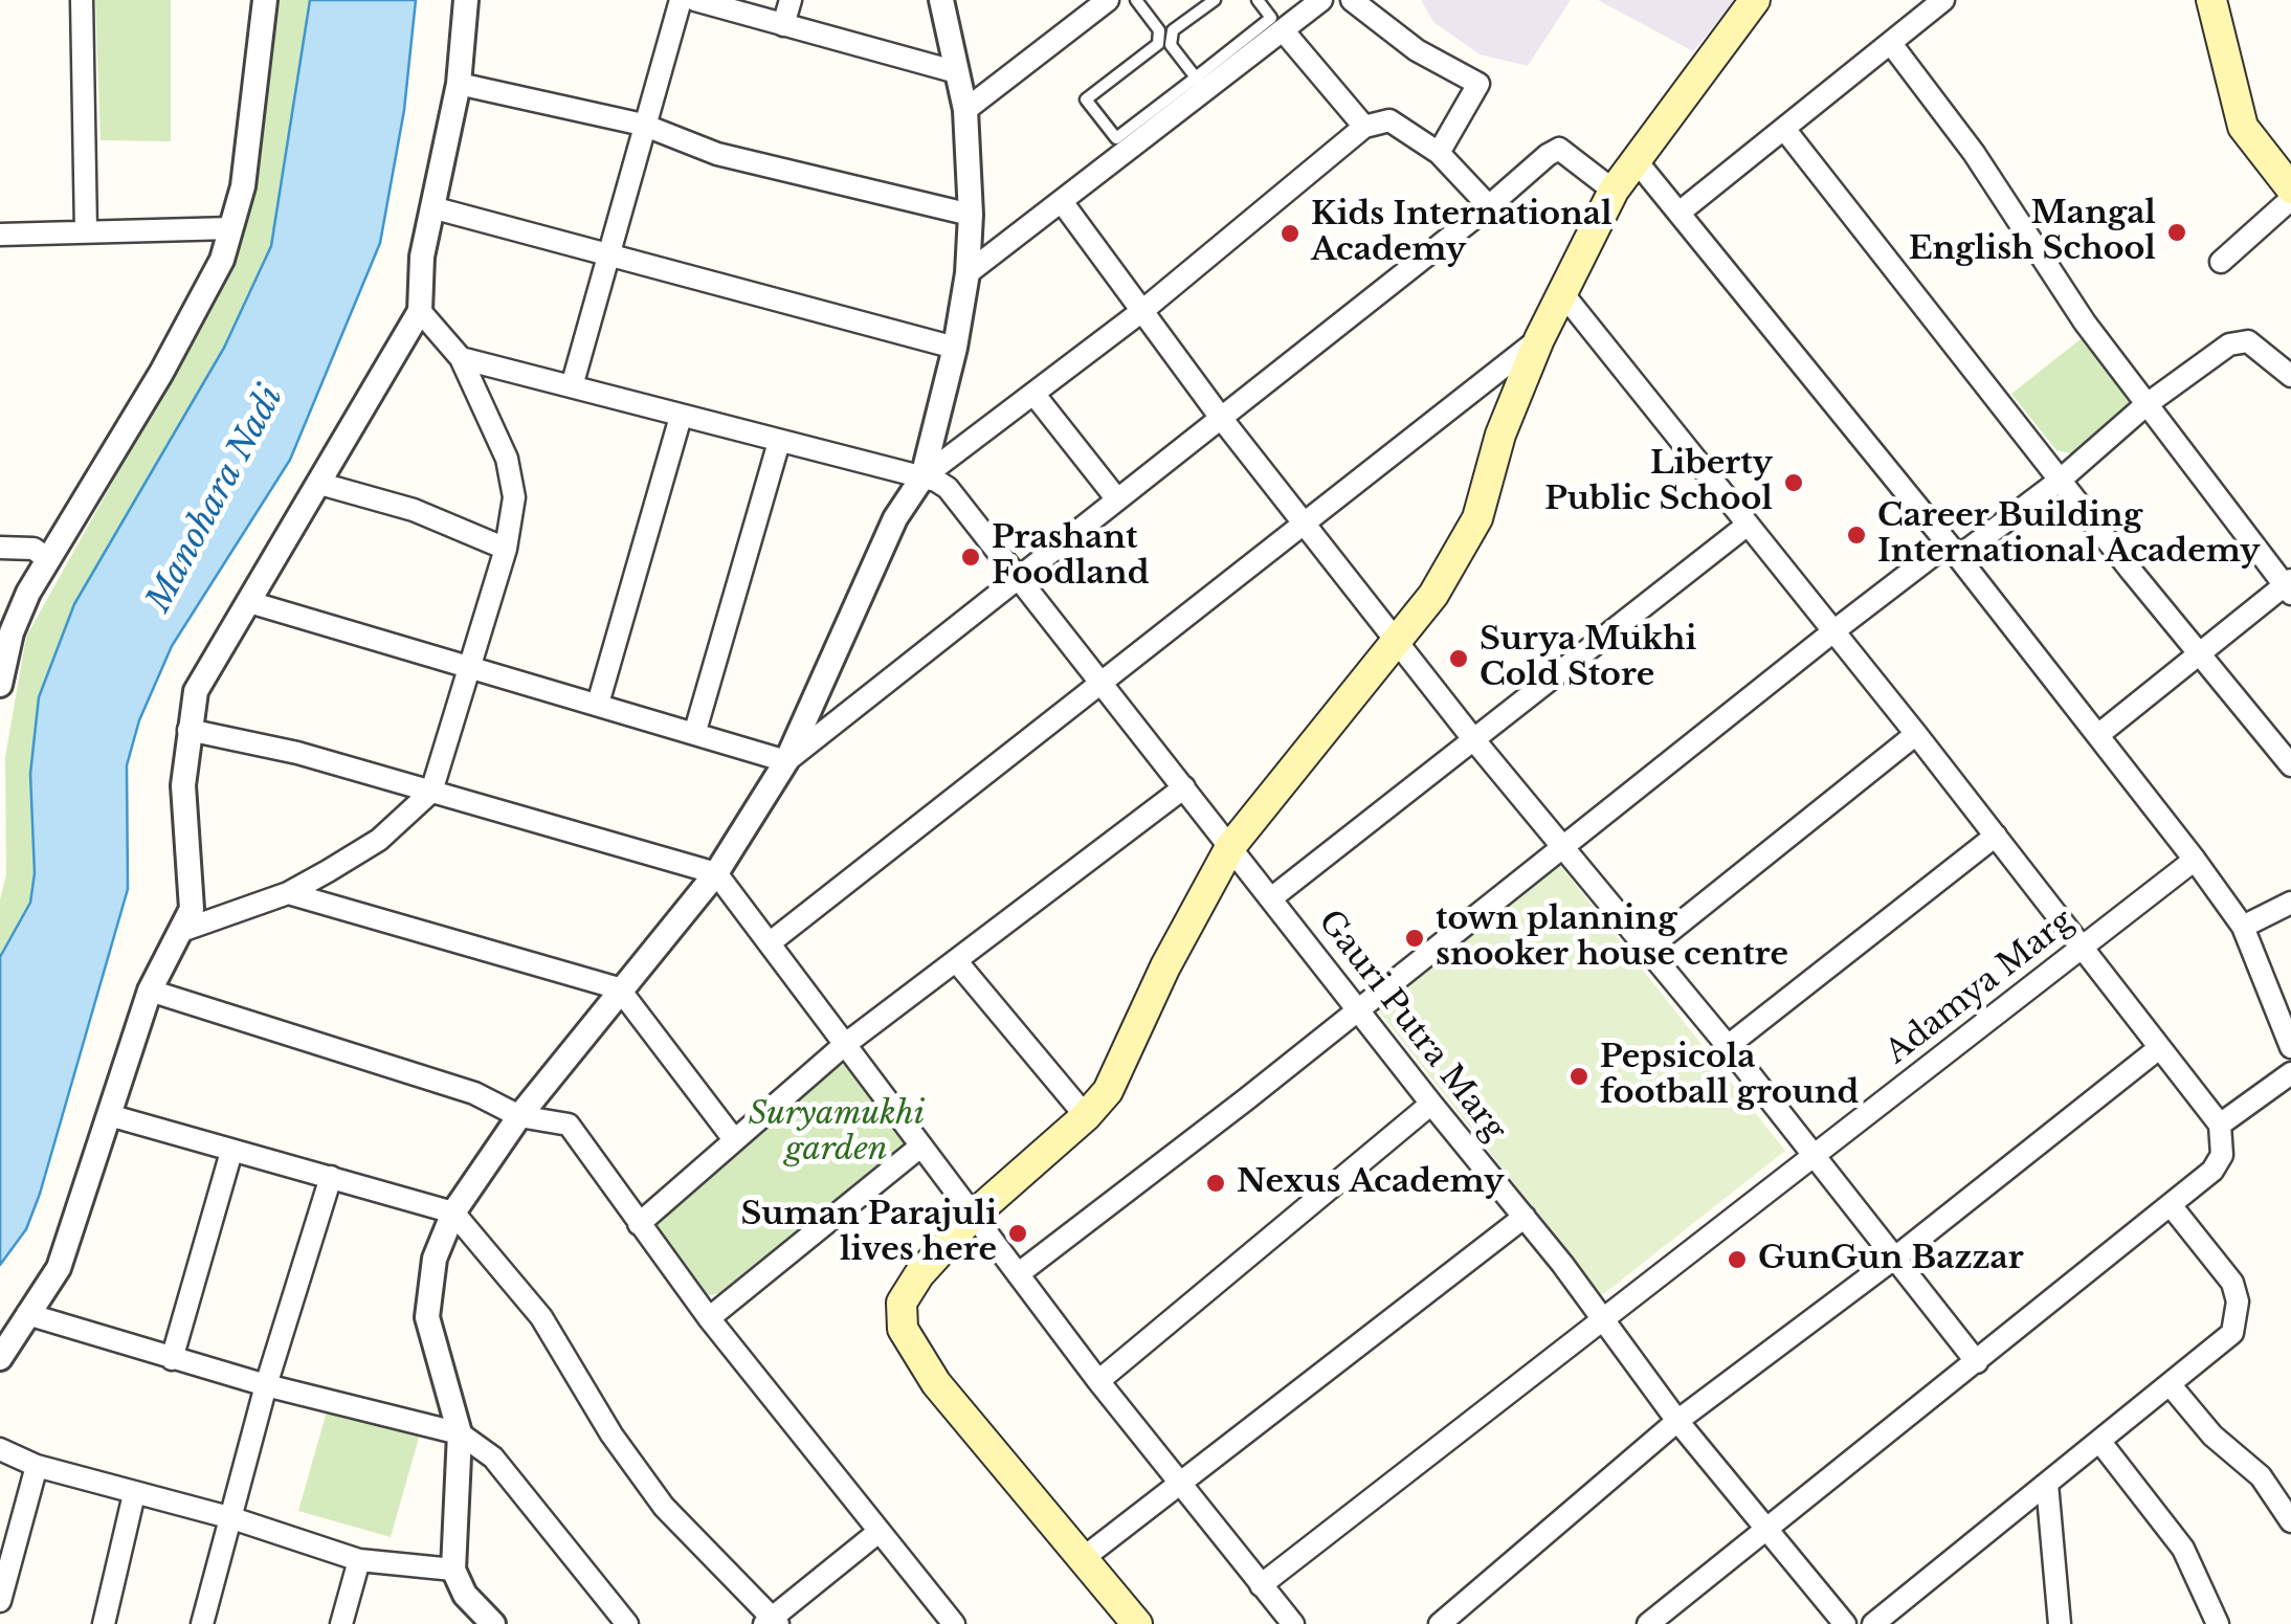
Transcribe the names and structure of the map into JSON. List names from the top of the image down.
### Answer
{
  "streets": {
    "street": ["Adamya Marg", "Gauri Putra Marg"]
  },
  "crossings": [
    ["Adamya Marg", "Gauri Putra Marg"]
  ],
  "water": ["Manohara Nadi"],
  "parks": ["Suryamukhi garden"],
  "places": [
    "Mangal English School",
    "Kids International Academy",
    "Liberty Public School",
    "Career Building International Academy",
    "Prashant Foodland",
    "Surya Mukhi Cold Store",
    "town planning snooker house centre",
    "Pepsicola football ground",
    "Nexus Academy",
    "Suman Parajuli lives here",
    "GunGun Bazzar"
  ]
}
